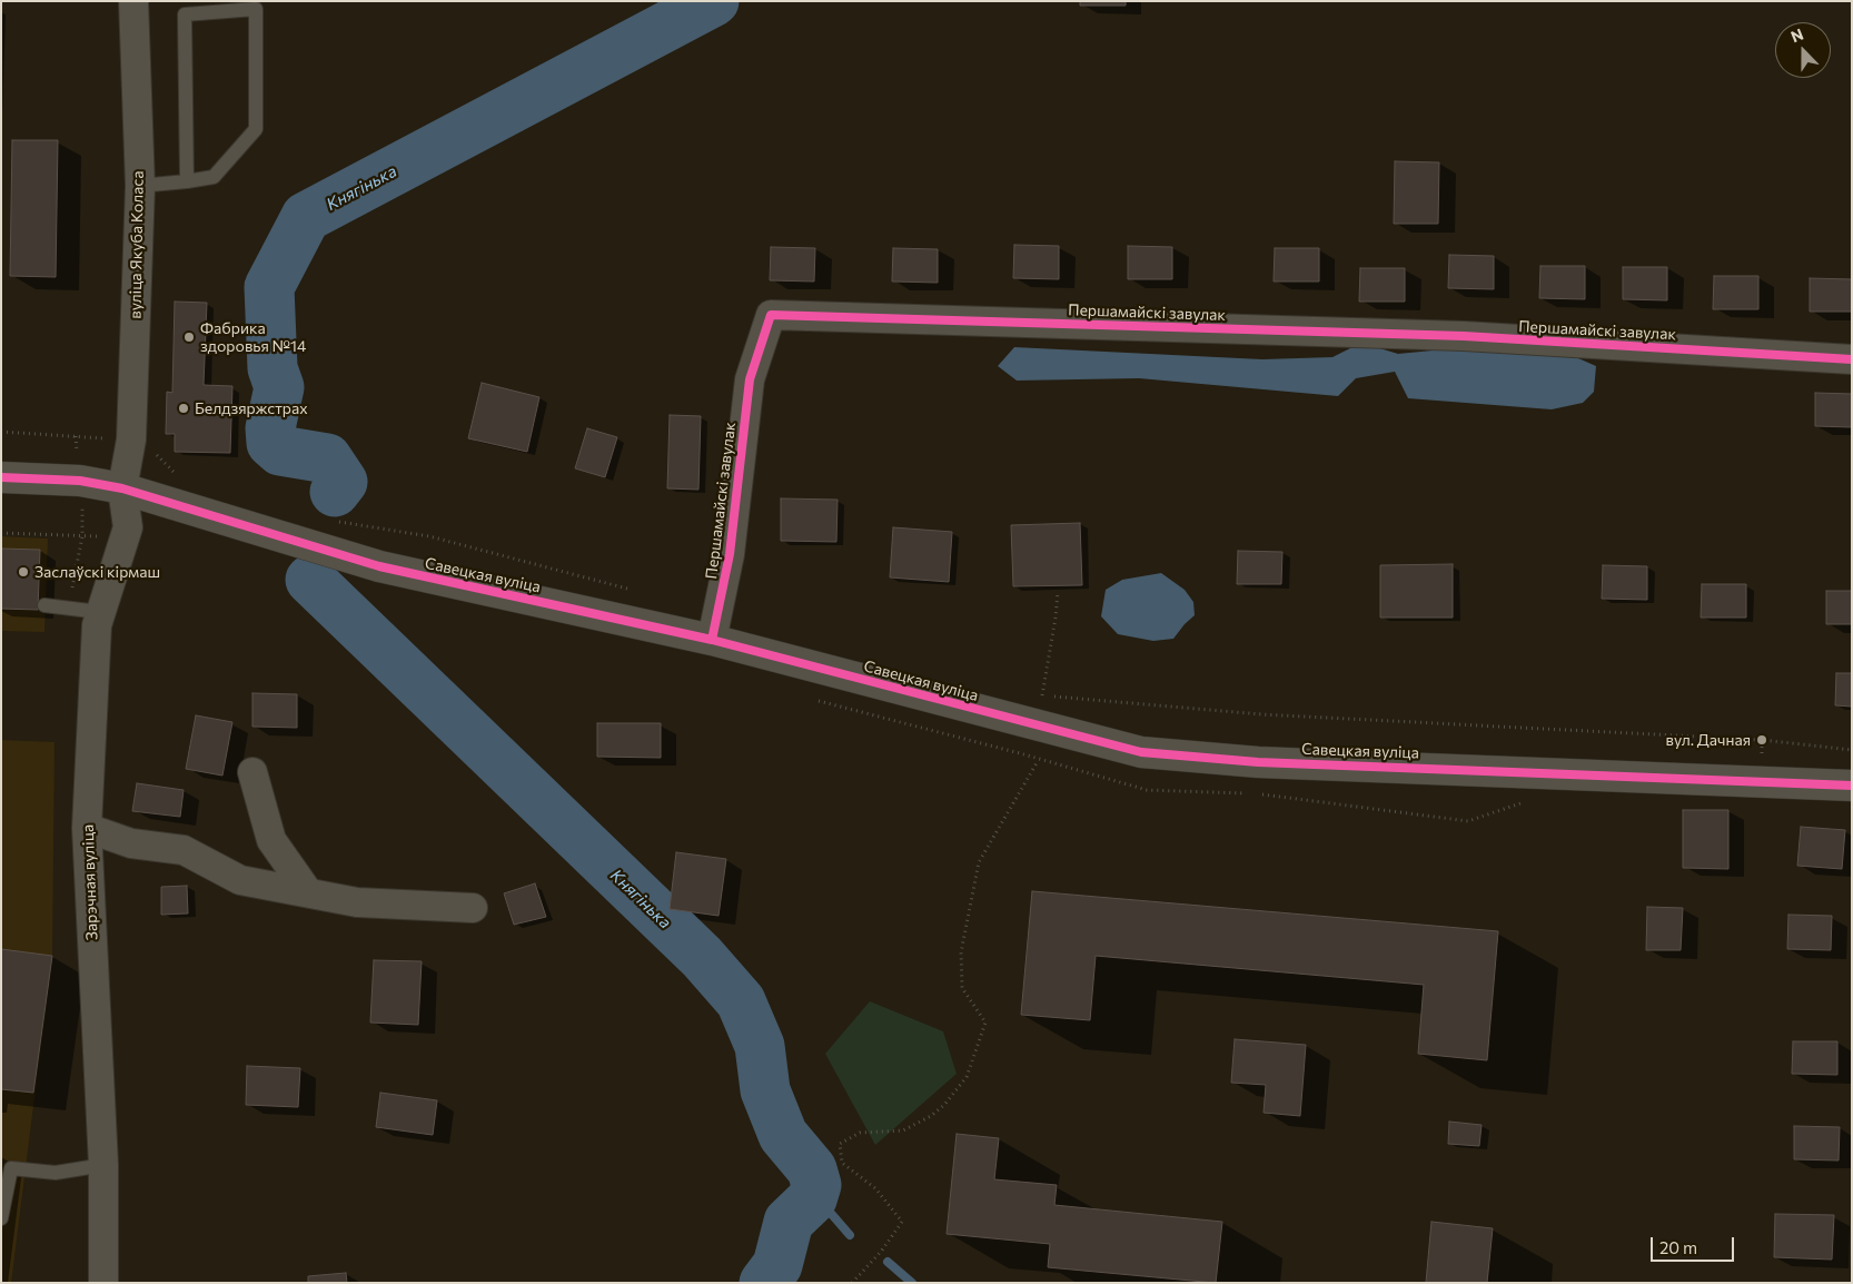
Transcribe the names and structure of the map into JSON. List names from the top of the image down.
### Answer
{
  "streets": {
    "main road": ["Савецкая вуліца"],
    "street": ["вуліца Якуба Коласа", "Першамайскі завулак", "Зарэчная вуліца"]
  },
  "crossings": [
    ["вуліца Якуба Коласа", "Савецкая вуліца"],
    ["вуліца Якуба Коласа", "Зарэчная вуліца"],
    ["Першамайскі завулак", "Савецкая вуліца"],
    ["Савецкая вуліца", "Зарэчная вуліца"]
  ],
  "water": ["Княгінька"],
  "places": [
    "Фабрика здоровья №14",
    "Белдзяржстрах",
    "Заслаўскі кірмаш",
    "вул. Дачная"
  ],
  "scale_bar": "20 m",
  "north": "top"
}
